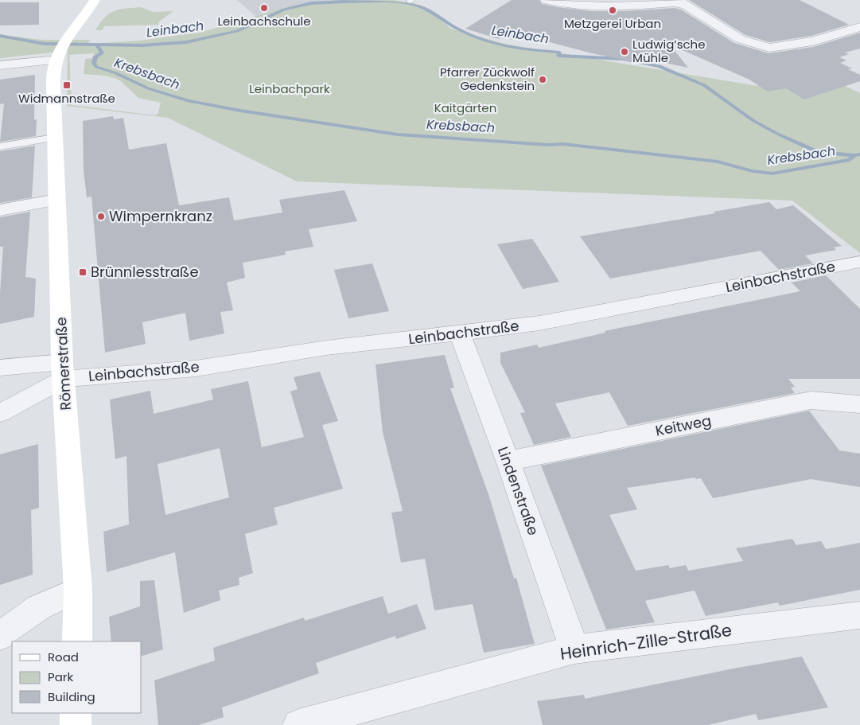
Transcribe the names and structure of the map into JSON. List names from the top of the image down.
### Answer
{
  "streets": {
    "main road": ["Römerstraße"],
    "street": [
      "Leinbachstraße",
      "Keitweg",
      "Lindenstraße",
      "Heinrich-Zille-Straße"
    ]
  },
  "crossings": [
    ["Leinbachstraße", "Römerstraße"],
    ["Leinbachstraße", "Lindenstraße"],
    ["Keitweg", "Lindenstraße"],
    ["Lindenstraße", "Heinrich-Zille-Straße"]
  ],
  "water": ["Leinbach", "Krebsbach"],
  "parks": ["Leinbachpark", "Kaitgärten"],
  "places": {
    "other": [
      "Leinbachschule",
      "Metzgerei Urban",
      "Ludwig’sche Mühle",
      "Pfarrer Zückwolf Gedenkstein",
      "Wimpernkranz"
    ],
    "transit": ["Widmannstraße", "Brünnlesstraße"]
  },
  "legend": ["Road", "Park", "Building"]
}
